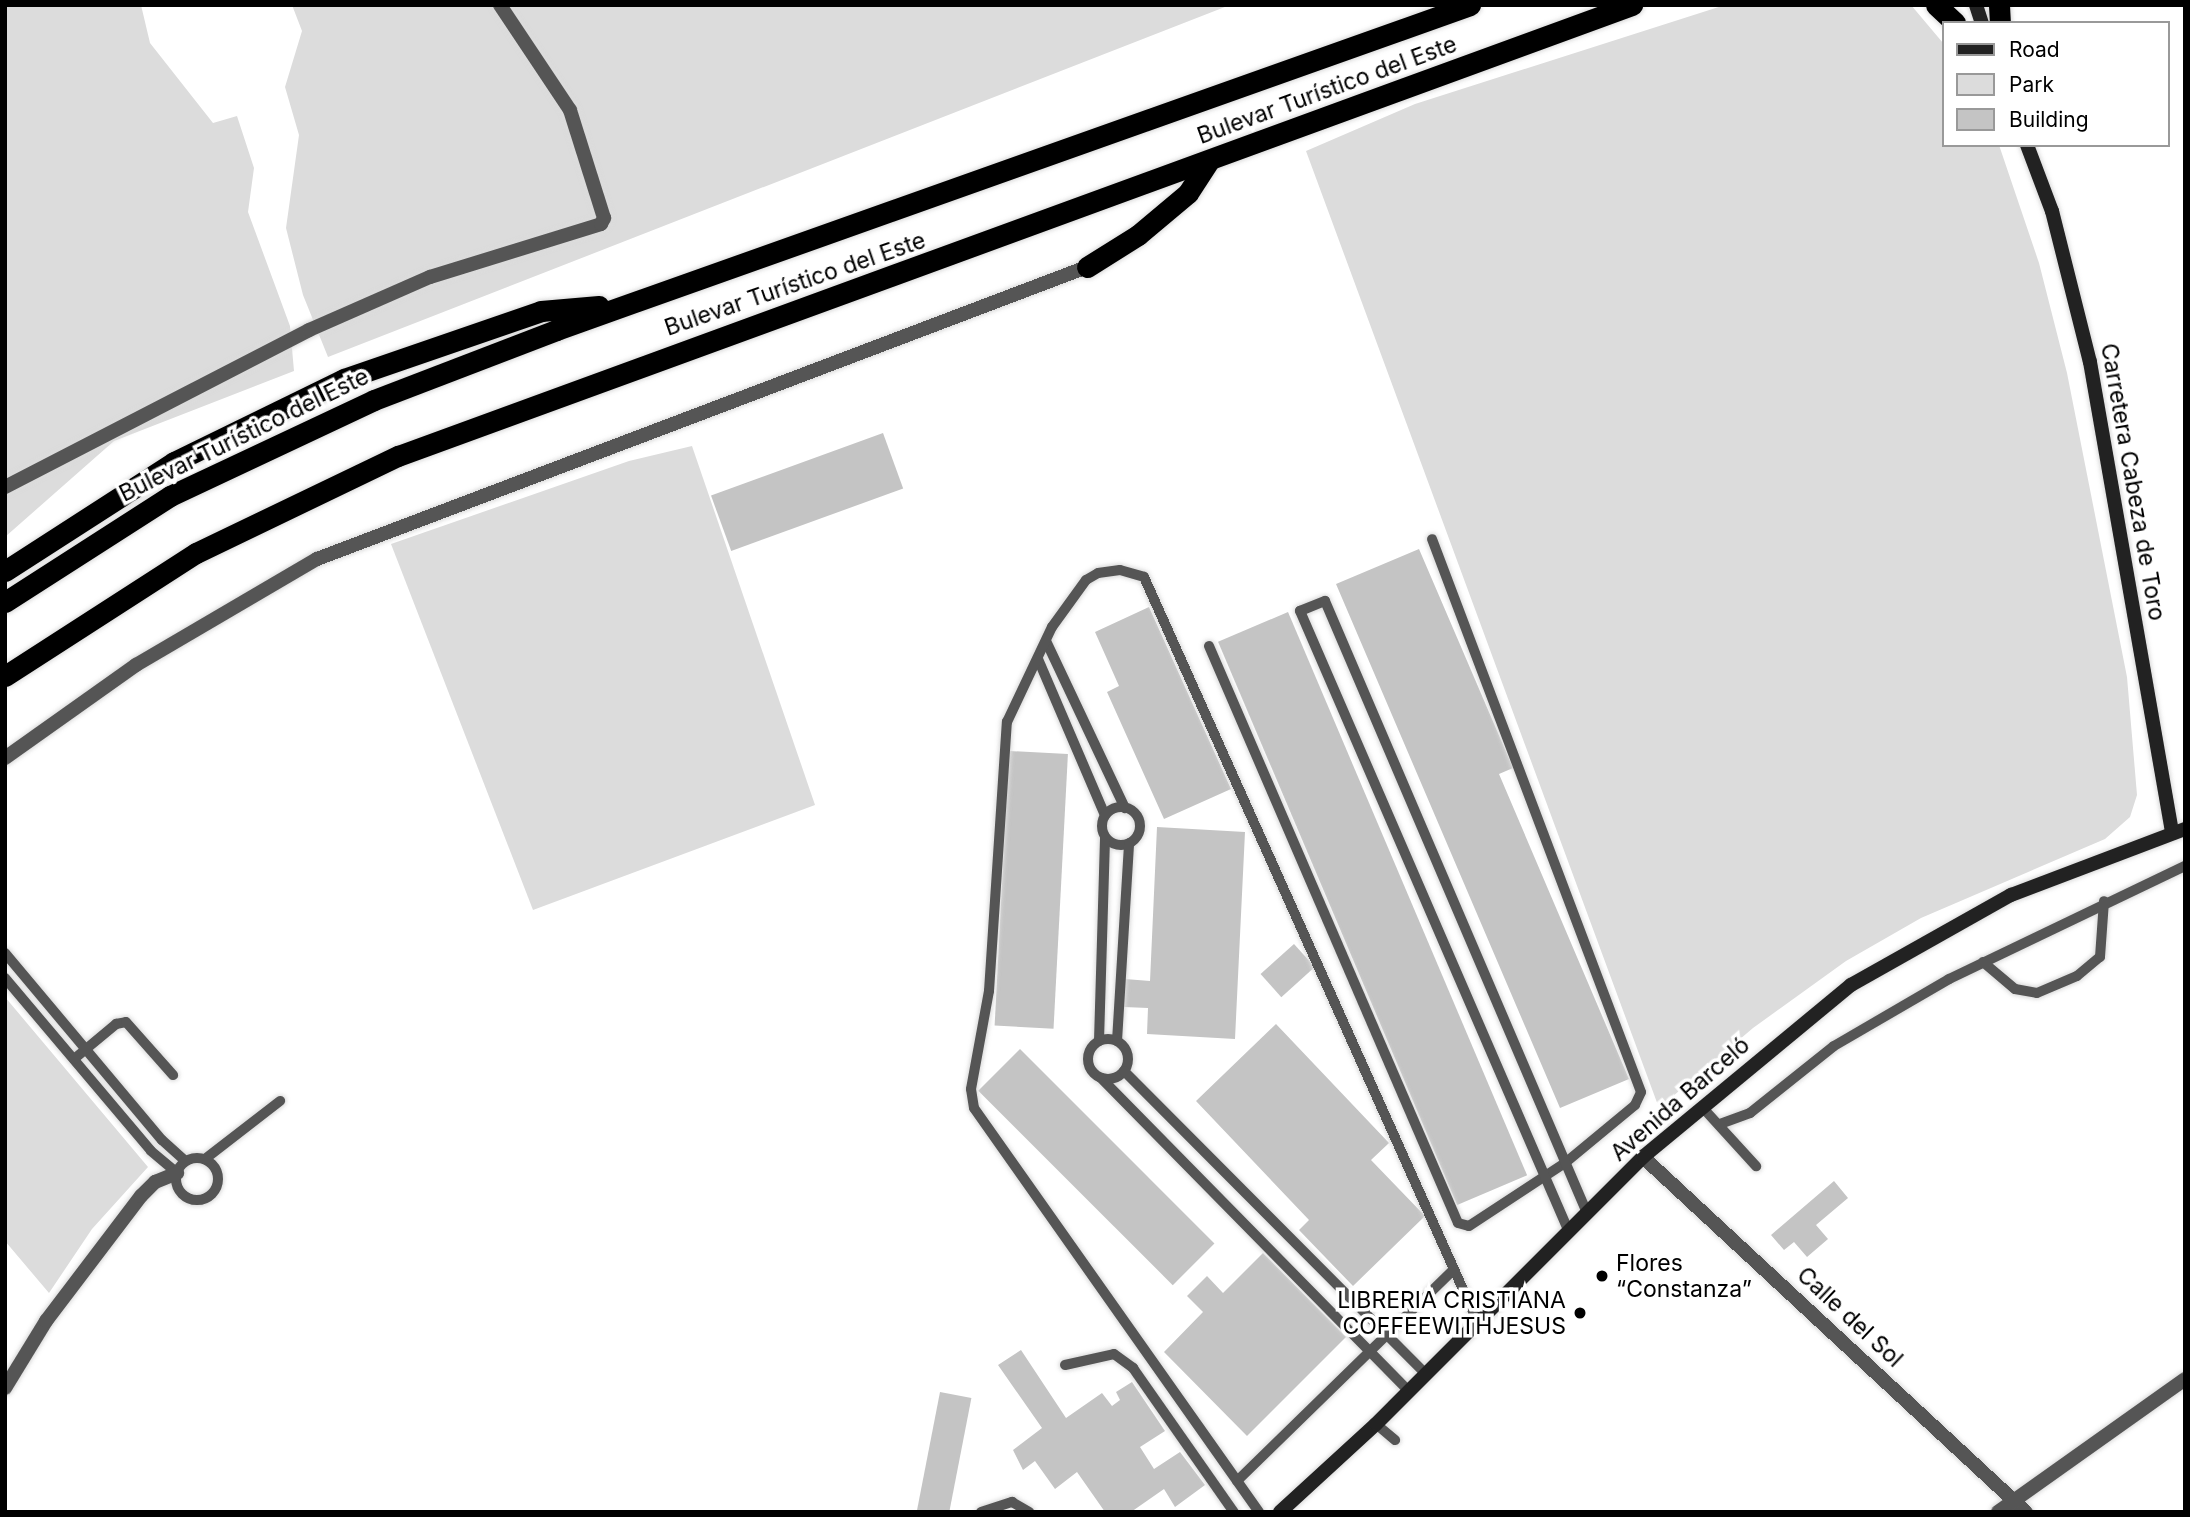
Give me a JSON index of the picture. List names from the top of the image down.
{
  "streets": {
    "highway": ["Bulevar Turístico del Este"],
    "street": ["Carretera Cabeza de Toro", "Avenida Barceló", "Calle del Sol"]
  },
  "crossings": [
    ["Carretera Cabeza de Toro", "Avenida Barceló"],
    ["Avenida Barceló", "Calle del Sol"]
  ],
  "places": ["Flores “Constanza”", "LIBRERIA CRISTIANA COFFEEWITHJESUS"],
  "legend": ["Road", "Park", "Building"]
}
